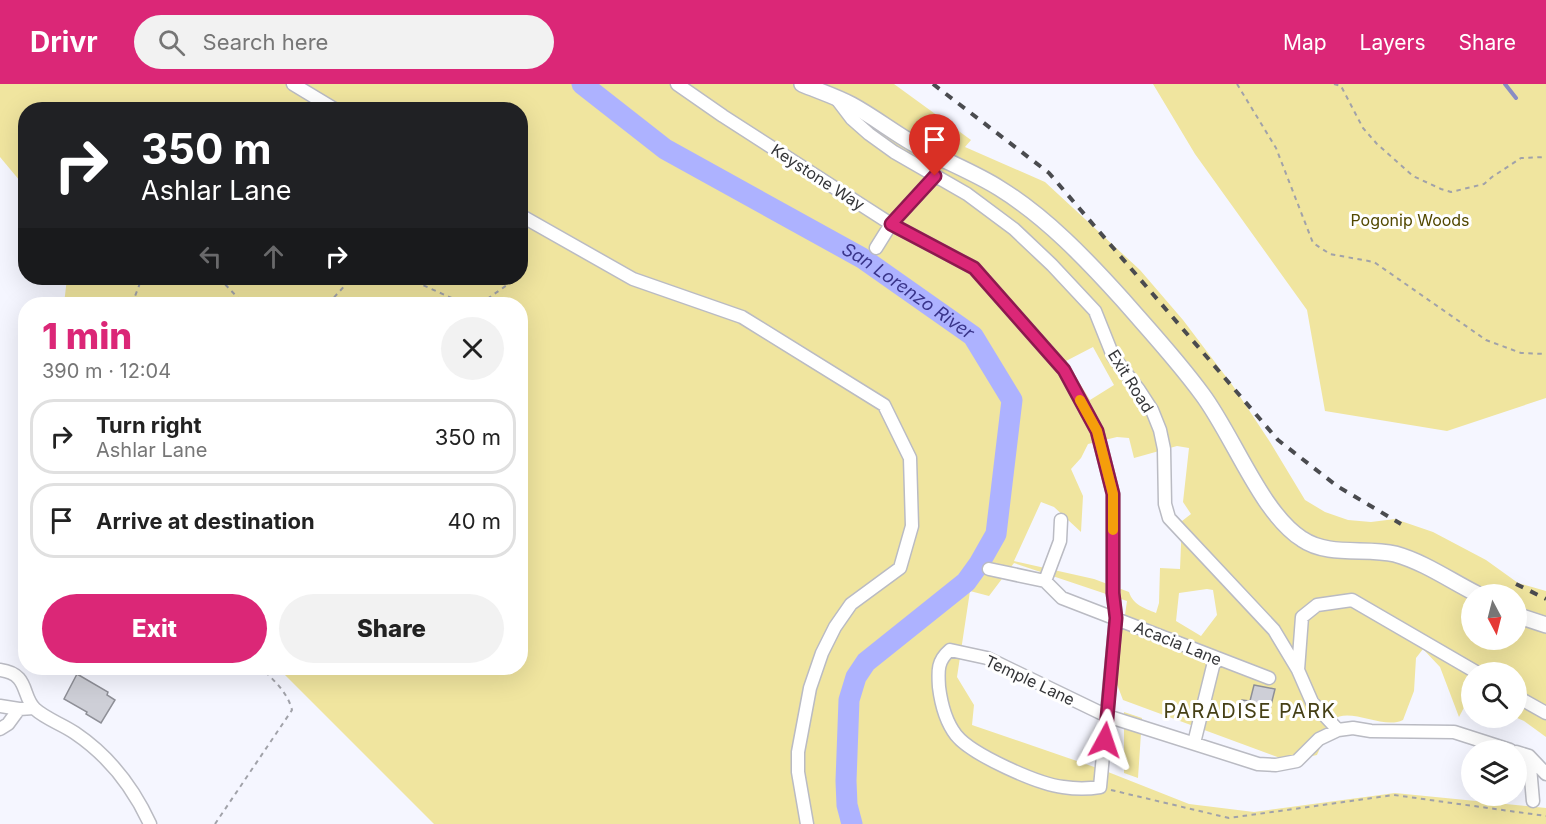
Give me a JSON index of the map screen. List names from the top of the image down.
{
  "streets": {
    "street": [
      "Keystone Way",
      "Exit Road",
      "Acacia Lane",
      "Temple Lane"
    ]
  },
  "crossings": [
    ["Keystone Way", "Acacia Lane"],
    ["Keystone Way", "Temple Lane"]
  ],
  "districts": ["PARADISE PARK"],
  "water": ["San Lorenzo River"],
  "parks": ["Pogonip Woods"],
  "north": "bottom",
  "page": {
    "header": "Drivr",
    "search": "Search here",
    "nav": ["Map", "Layers", "Share"],
    "turn": ["350 m", "Ashlar Lane"],
    "heading": ["1 min", "390 m · 12:04"],
    "list": [
      {
        "name": "Turn right",
        "note": "Ashlar Lane",
        "value": "350 m"
      },
      {
        "name": "Arrive at destination",
        "value": "40 m"
      }
    ],
    "buttons": ["Exit", "Share"]
  }
}
